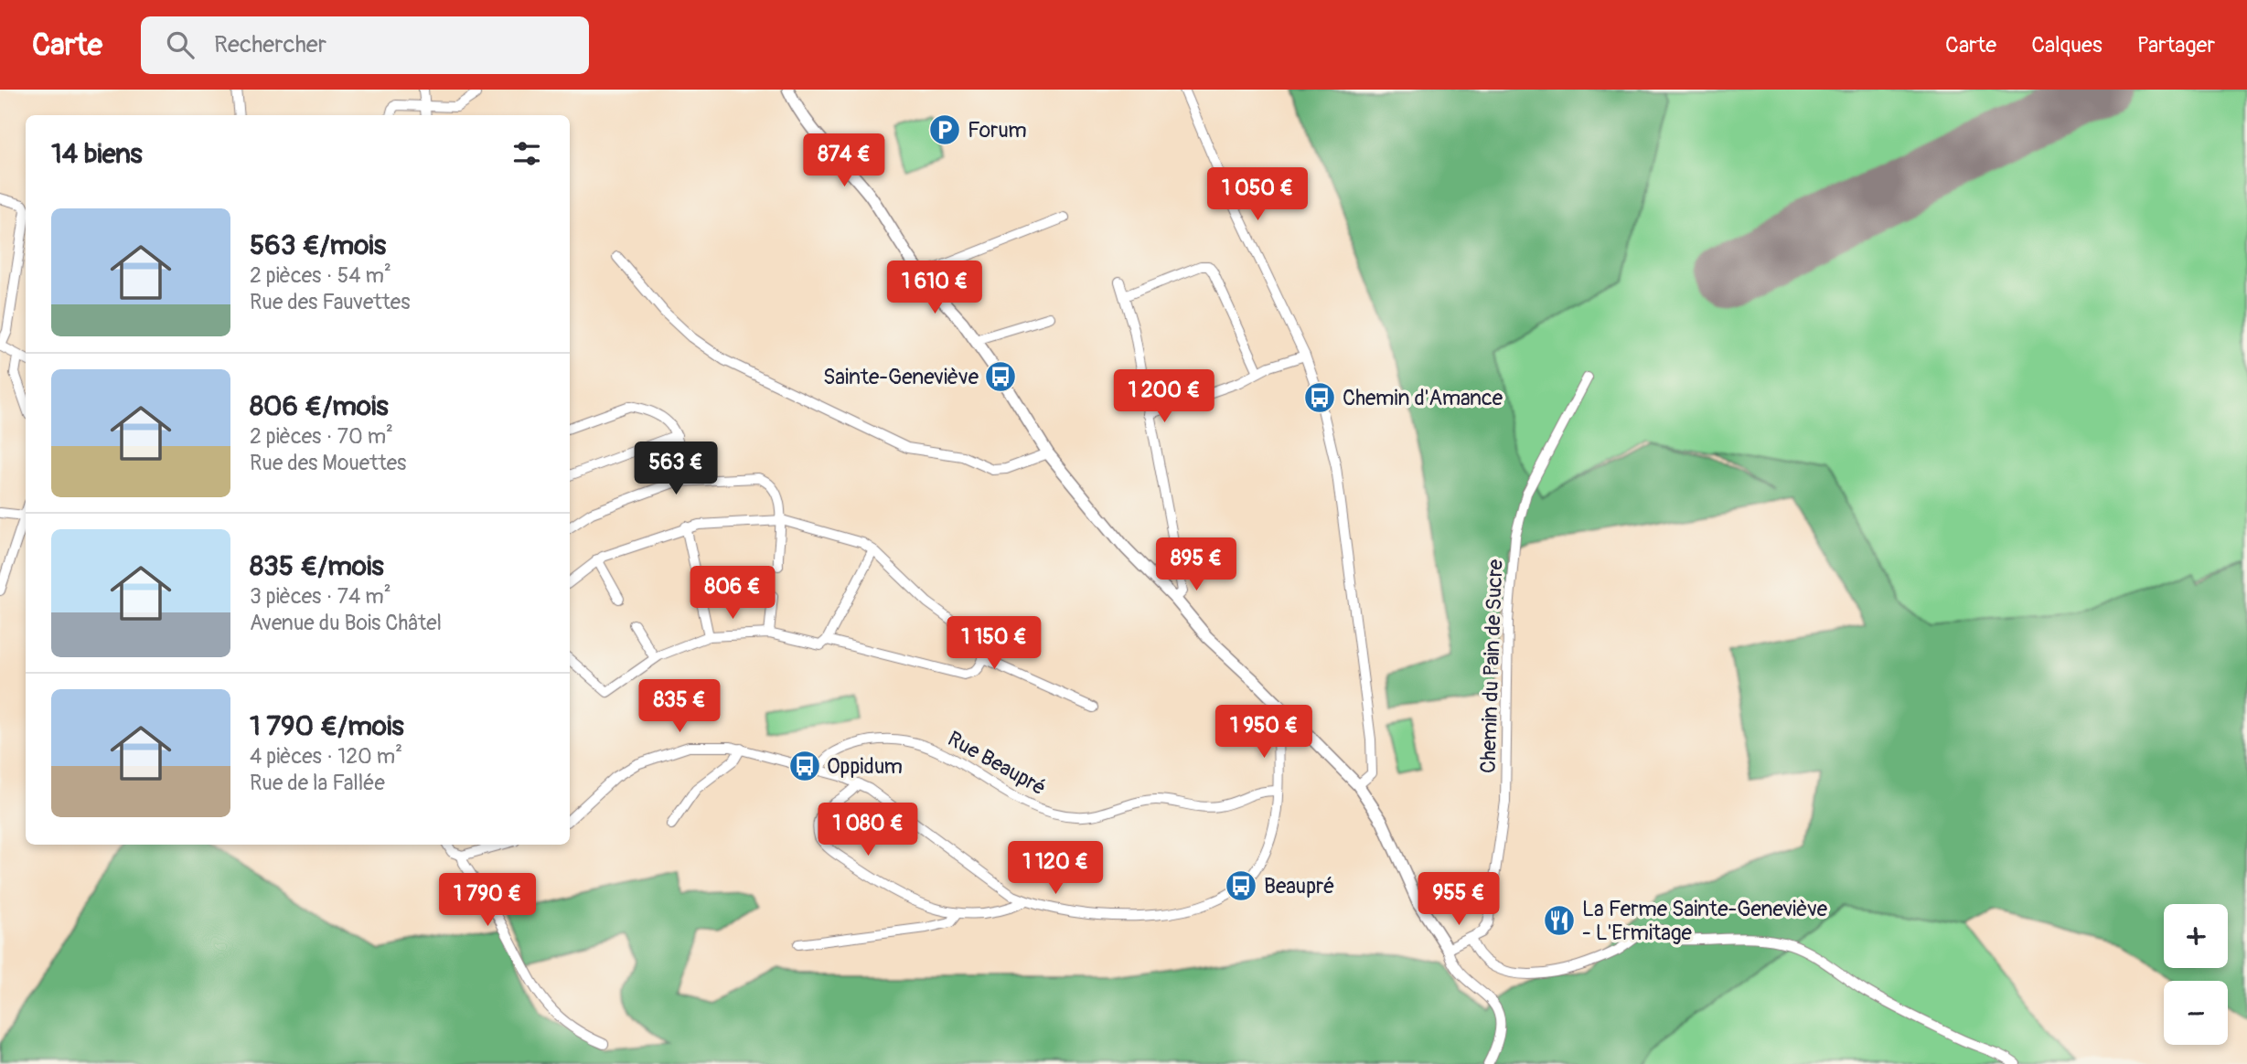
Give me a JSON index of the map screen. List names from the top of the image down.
{
  "streets": {
    "street": ["Chemin du Pain de Sucre", "Rue Beaupré"]
  },
  "places": {
    "parking": ["Forum"],
    "bus stop": [
      "Sainte-Geneviève",
      "Chemin d'Amance",
      "Oppidum",
      "Beaupré"
    ],
    "restaurant": ["La Ferme Sainte-Geneviève - L'Ermitage"]
  },
  "page": {
    "header": "Carte",
    "search": "Rechercher",
    "nav": ["Carte", "Calques", "Partager"],
    "heading": "14 biens",
    "price": [
      "874 €",
      "1 050 €",
      "1 610 €",
      "1 200 €",
      "563 €",
      "895 €",
      "806 €",
      "1 150 €",
      "835 €",
      "1 950 €",
      "1 080 €",
      "1 120 €",
      "955 €",
      "1 790 €"
    ],
    "list": [
      {
        "name": "563 €/mois",
        "note": "2 pièces · 54 m² · Rue des Fauvettes"
      },
      {
        "name": "806 €/mois",
        "note": "2 pièces · 70 m² · Rue des Mouettes"
      },
      {
        "name": "835 €/mois",
        "note": "3 pièces · 74 m² · Avenue du Bois Châtel"
      },
      {
        "name": "1 790 €/mois",
        "note": "4 pièces · 120 m² · Rue de la Fallée"
      }
    ],
    "map_buttons": ["+", "−"]
  }
}
